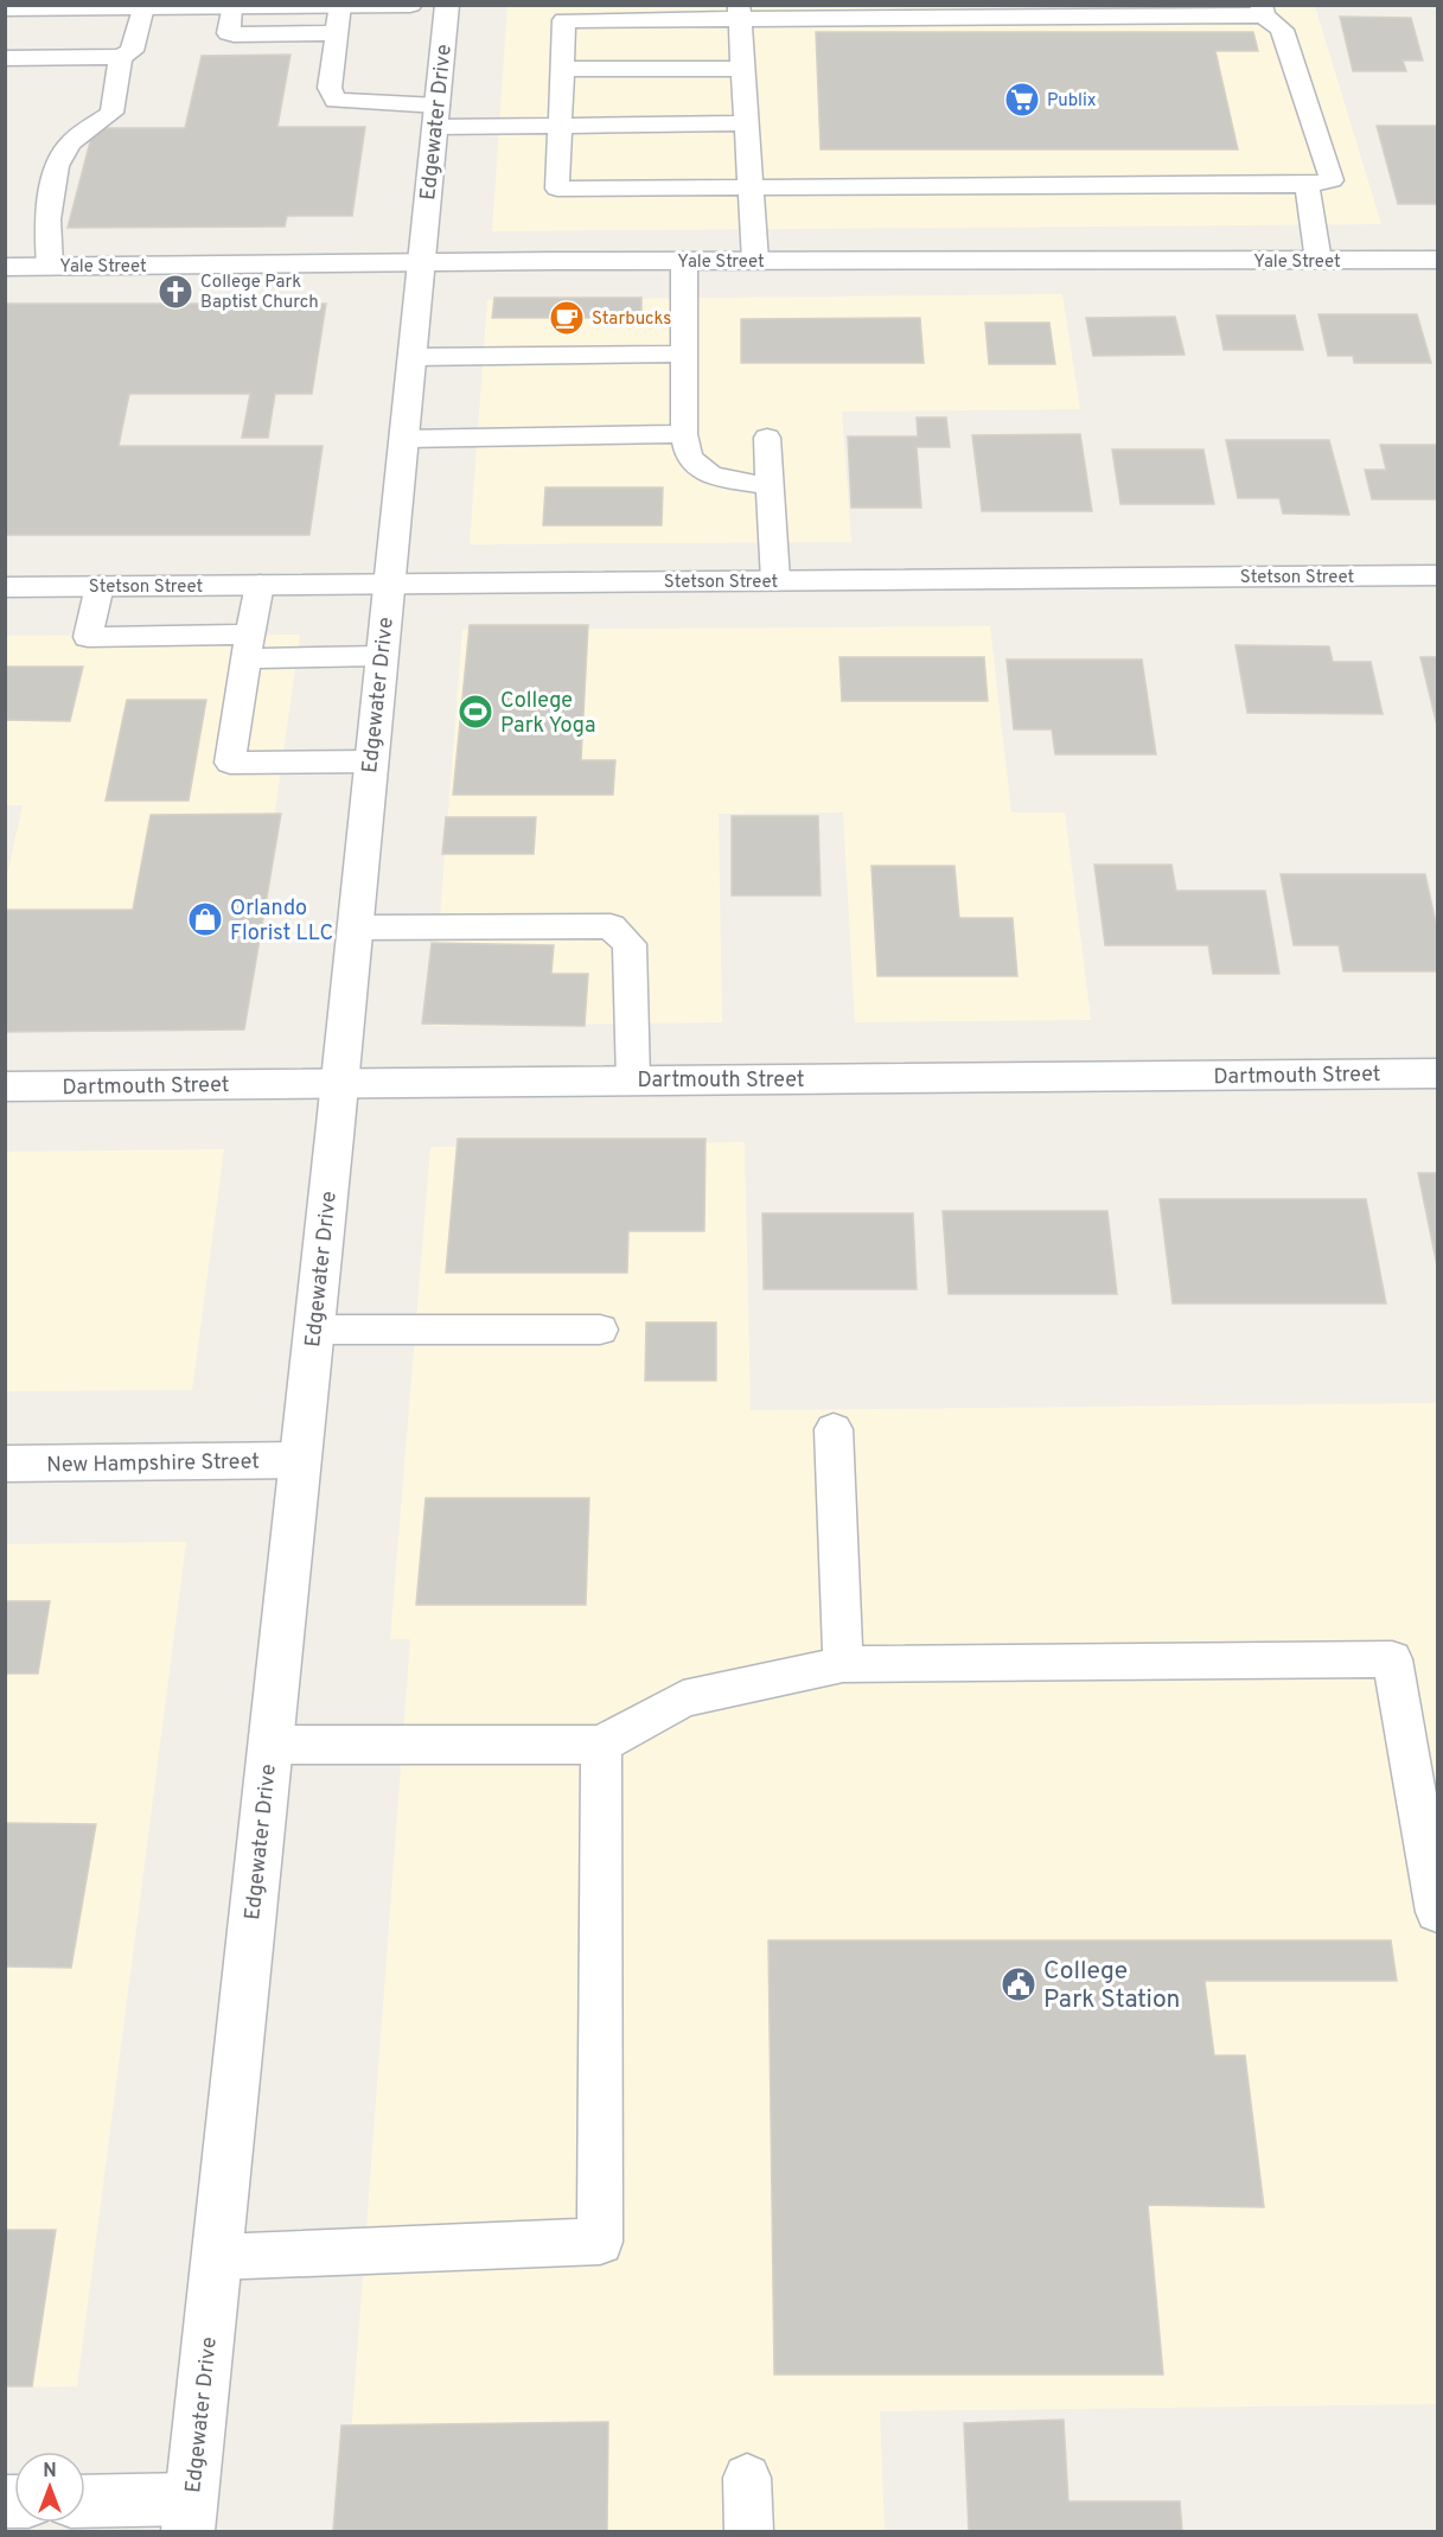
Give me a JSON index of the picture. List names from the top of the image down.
{
  "streets": {
    "street": [
      "Edgewater Drive",
      "Yale Street",
      "Stetson Street",
      "Dartmouth Street",
      "New Hampshire Street"
    ]
  },
  "crossings": [
    ["Edgewater Drive", "Yale Street"],
    ["Edgewater Drive", "Stetson Street"],
    ["Edgewater Drive", "Dartmouth Street"],
    ["Edgewater Drive", "New Hampshire Street"]
  ],
  "places": {
    "supermarket": ["Publix"],
    "church": ["College Park Baptist Church"],
    "cafe": ["Starbucks"],
    "sports": ["College Park Yoga"],
    "shop": ["Orlando Florist LLC"],
    "public building": ["College Park Station"]
  },
  "north": "top"
}
